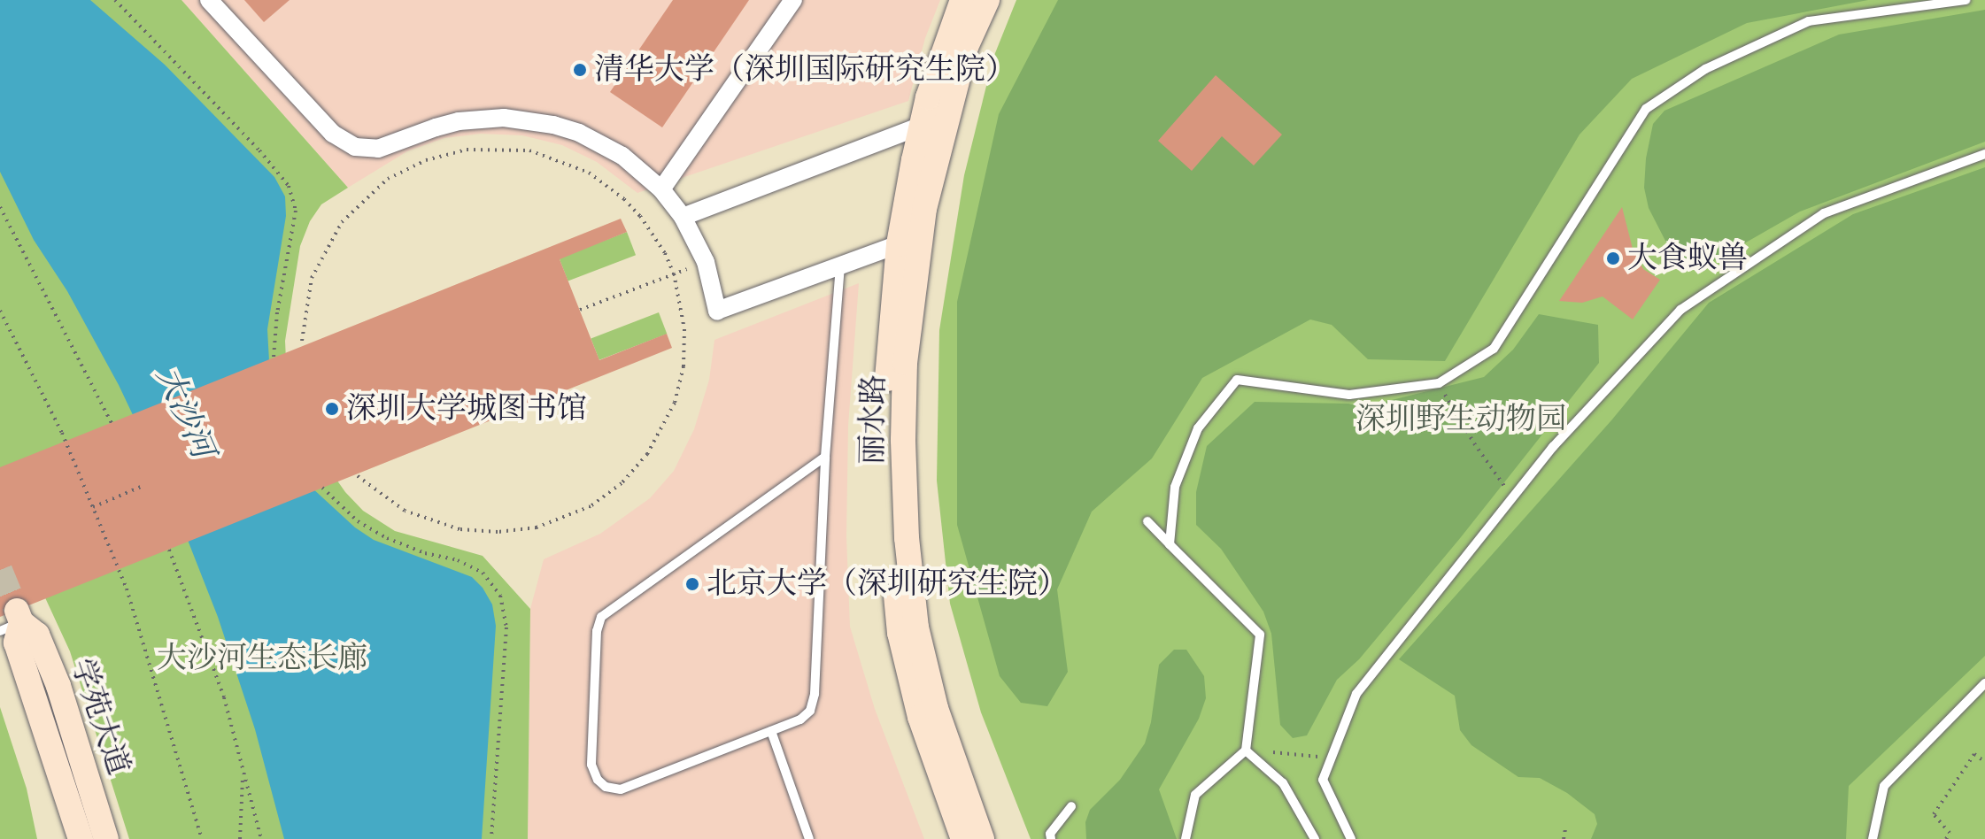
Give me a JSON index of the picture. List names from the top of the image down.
{
  "streets": {
    "main road": ["丽水路", "学苑大道"]
  },
  "water": ["大沙河"],
  "parks": ["深圳野生动物园", "大沙河生态长廊"],
  "places": [
    "清华大学（深圳国际研究生院）",
    "大食蚁兽",
    "深圳大学城图书馆",
    "北京大学（深圳研究生院）"
  ]
}
